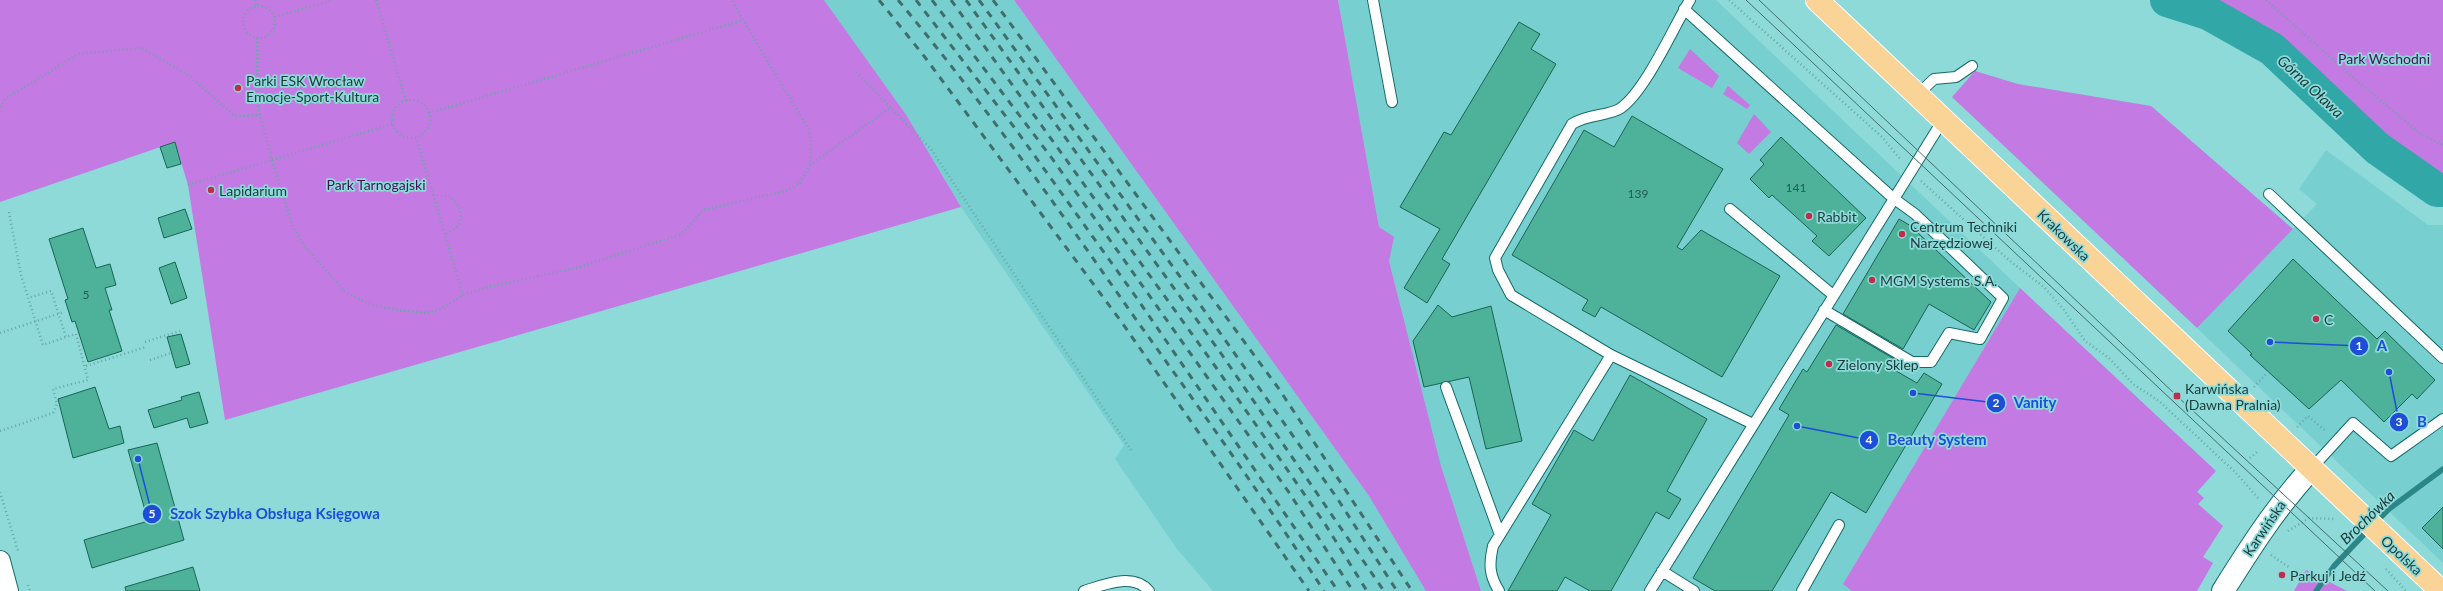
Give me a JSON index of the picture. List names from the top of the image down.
{
  "streets": {
    "main road": ["Krakowska", "Opolska"],
    "street": ["Karwińska"]
  },
  "crossings": [
    ["Krakowska", "Karwińska"],
    ["Krakowska", "Opolska"],
    ["Karwińska", "Opolska"]
  ],
  "water": ["Górna Oława", "Brochówka"],
  "parks": ["Park Wschodni", "Park Tarnogajski"],
  "places": {
    "other": [
      "Parki ESK Wrocław Emocje-Sport-Kultura",
      "Lapidarium",
      "Rabbit",
      "Centrum Techniki Narzędziowej",
      "MGM Systems S.A.",
      "C",
      "A",
      "Zielony Sklep",
      "B",
      "Vanity",
      "Beauty System",
      "Szok Szybka Obsługa Księgowa",
      "Parkuj i Jedź"
    ],
    "transit": ["Karwińska (Dawna Pralnia)"]
  },
  "house_numbers": ["141", "139", "5"]
}
